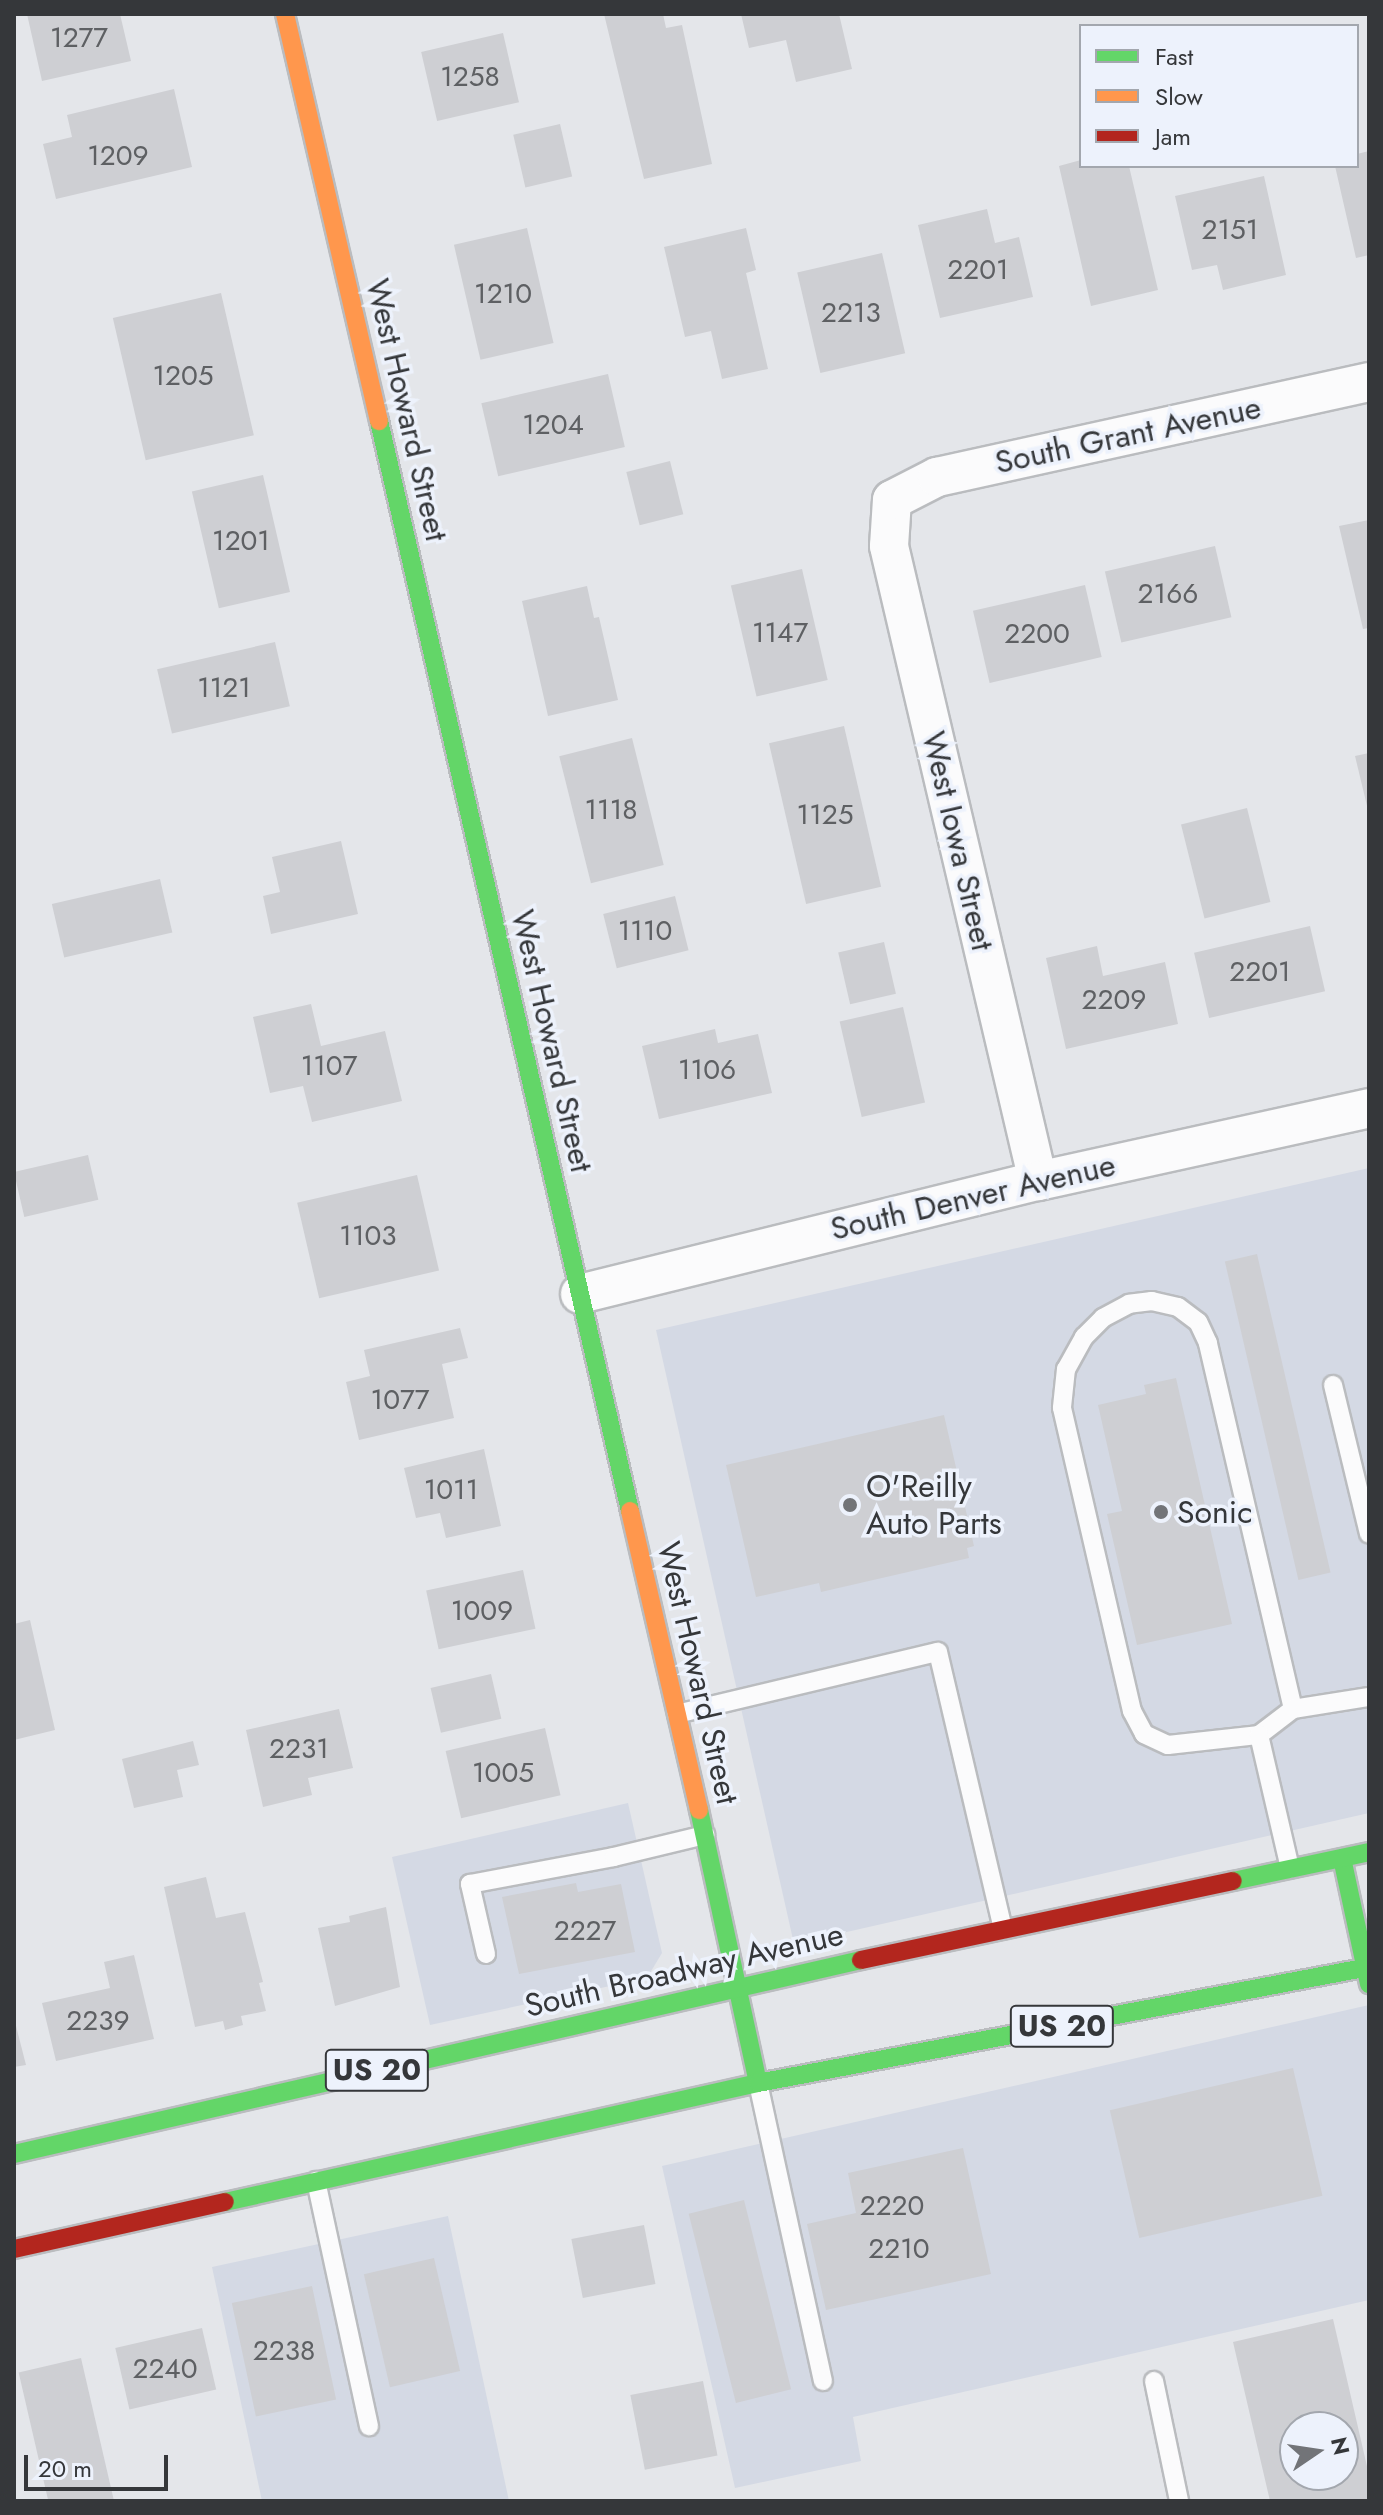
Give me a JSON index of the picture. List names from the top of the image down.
{
  "streets": {
    "main road": ["West Howard Street", "South Broadway Avenue", "US 20"],
    "street": ["South Grant Avenue", "West Iowa Street", "South Denver Avenue"]
  },
  "crossings": [
    ["West Howard Street", "South Denver Avenue"],
    ["West Howard Street", "South Broadway Avenue"],
    ["West Howard Street", "US 20"],
    ["South Grant Avenue", "West Iowa Street"],
    ["West Iowa Street", "South Denver Avenue"]
  ],
  "places": ["O'Reilly Auto Parts", "Sonic"],
  "house_numbers": [
    "1277",
    "1258",
    "1209",
    "2151",
    "2201",
    "1210",
    "2213",
    "1205",
    "1204",
    "1201",
    "2166",
    "1147",
    "2200",
    "1121",
    "1118",
    "1125",
    "1110",
    "2201",
    "2209",
    "1107",
    "1106",
    "1103",
    "1077",
    "1011",
    "1009",
    "2231",
    "1005",
    "2227",
    "2239",
    "2220",
    "2210",
    "2238",
    "2240"
  ],
  "legend": ["Fast", "Slow", "Jam"],
  "scale_bar": "20 m",
  "north": "right"
}
